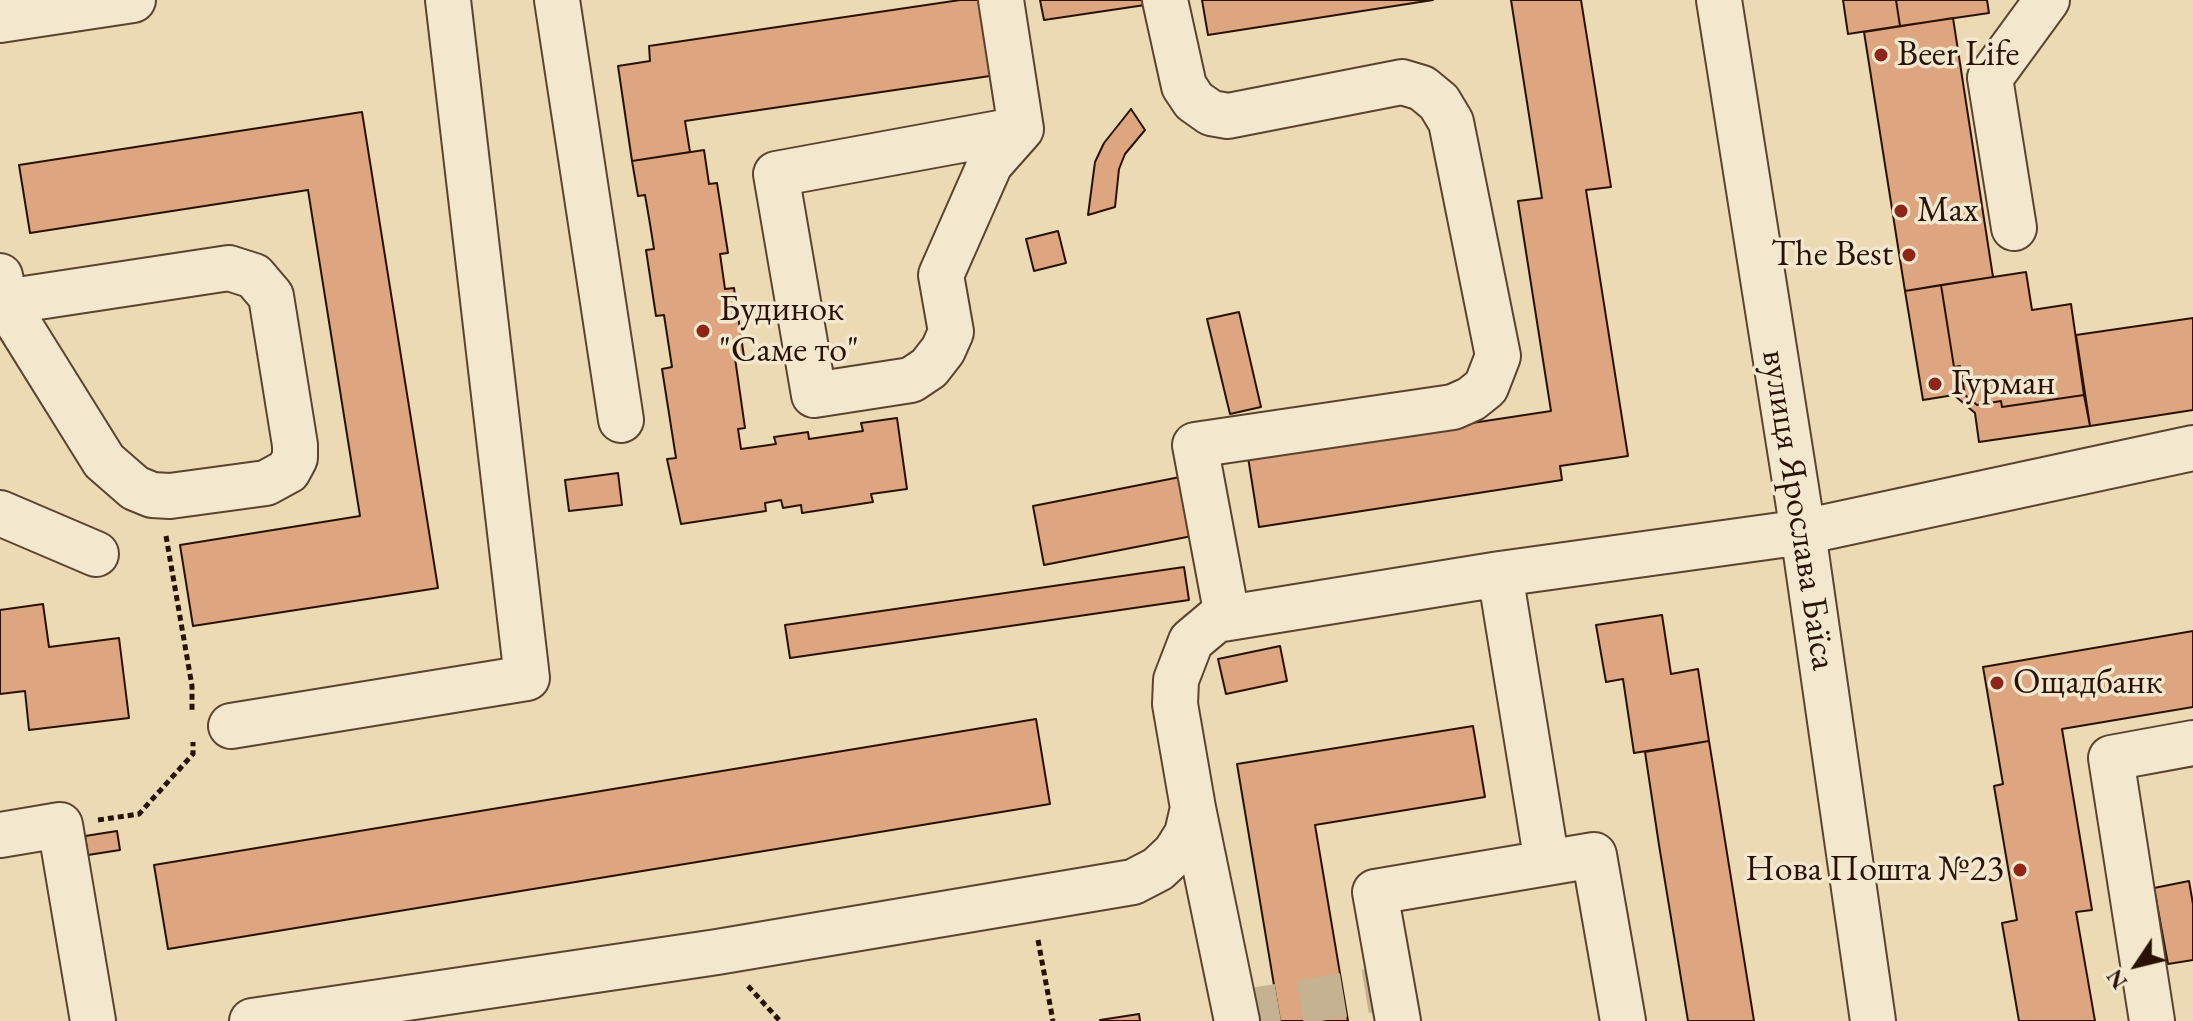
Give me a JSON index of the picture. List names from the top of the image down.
{
  "streets": {
    "street": ["вулиця Ярослава Баїса"]
  },
  "places": [
    "Beer Life",
    "Max",
    "The Best",
    "Будинок \"Саме то\"",
    "Гурман",
    "Ощадбанк",
    "Нова Пошта №23"
  ],
  "north": "bottom left"
}
